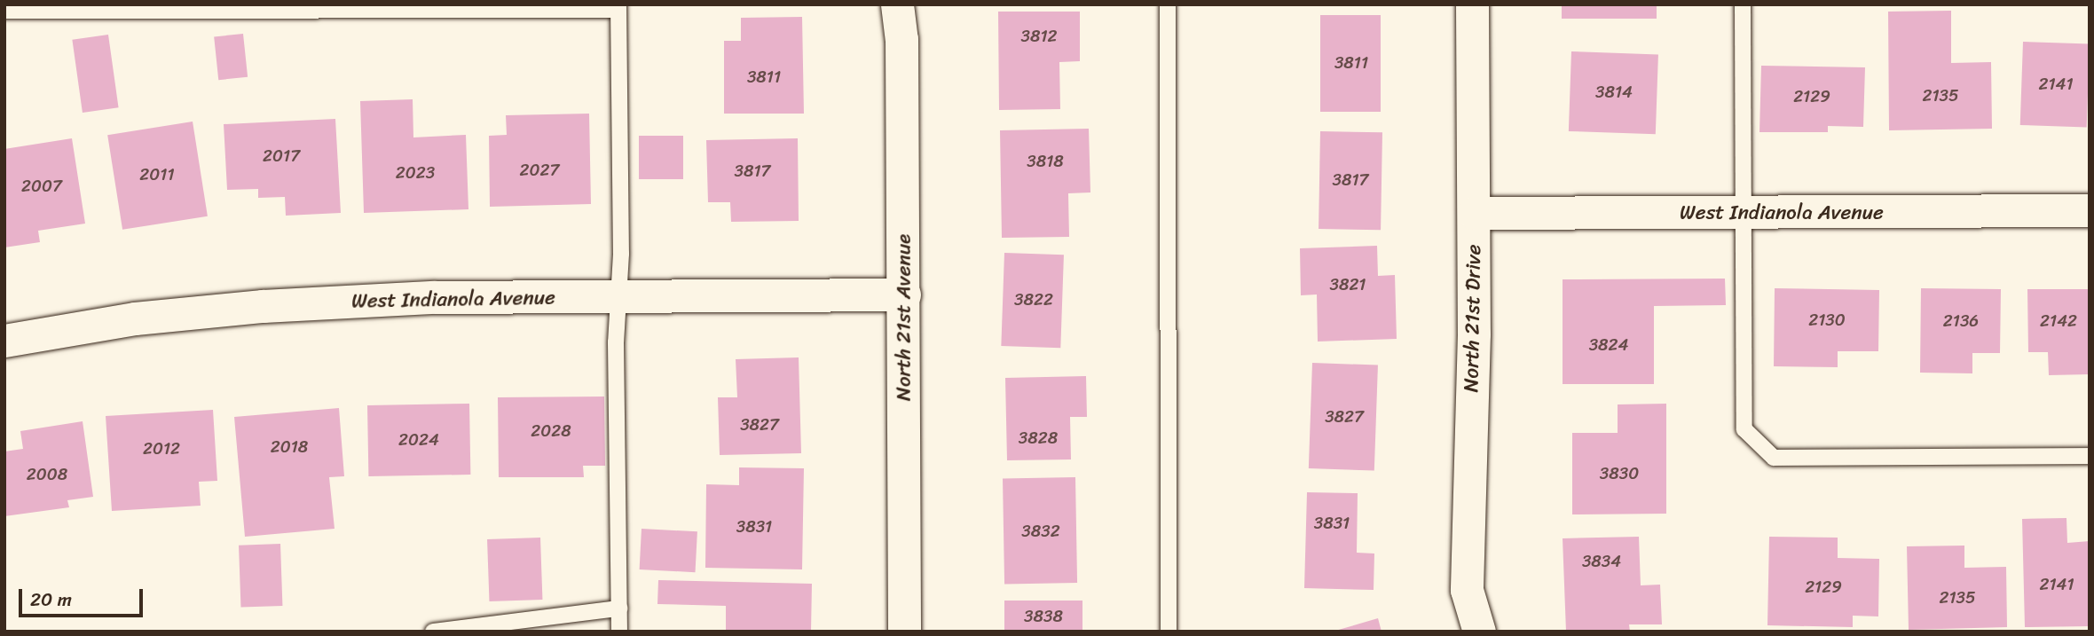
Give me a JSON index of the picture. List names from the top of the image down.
{
  "streets": {
    "street": ["West Indianola Avenue", "North 21st Avenue", "North 21st Drive"]
  },
  "crossings": [
    ["West Indianola Avenue", "North 21st Avenue"],
    ["West Indianola Avenue", "North 21st Drive"]
  ],
  "house_numbers": [
    "3812",
    "3811",
    "3811",
    "2141",
    "3814",
    "2135",
    "2129",
    "2017",
    "3818",
    "2027",
    "3817",
    "2023",
    "2011",
    "3817",
    "2007",
    "3821",
    "3822",
    "2130",
    "2136",
    "2142",
    "3824",
    "3827",
    "3827",
    "2028",
    "3828",
    "2024",
    "2018",
    "2012",
    "3830",
    "2008",
    "3831",
    "3831",
    "3832",
    "3834",
    "2141",
    "2129",
    "2135",
    "3838"
  ],
  "scale_bar": "20 m"
}
